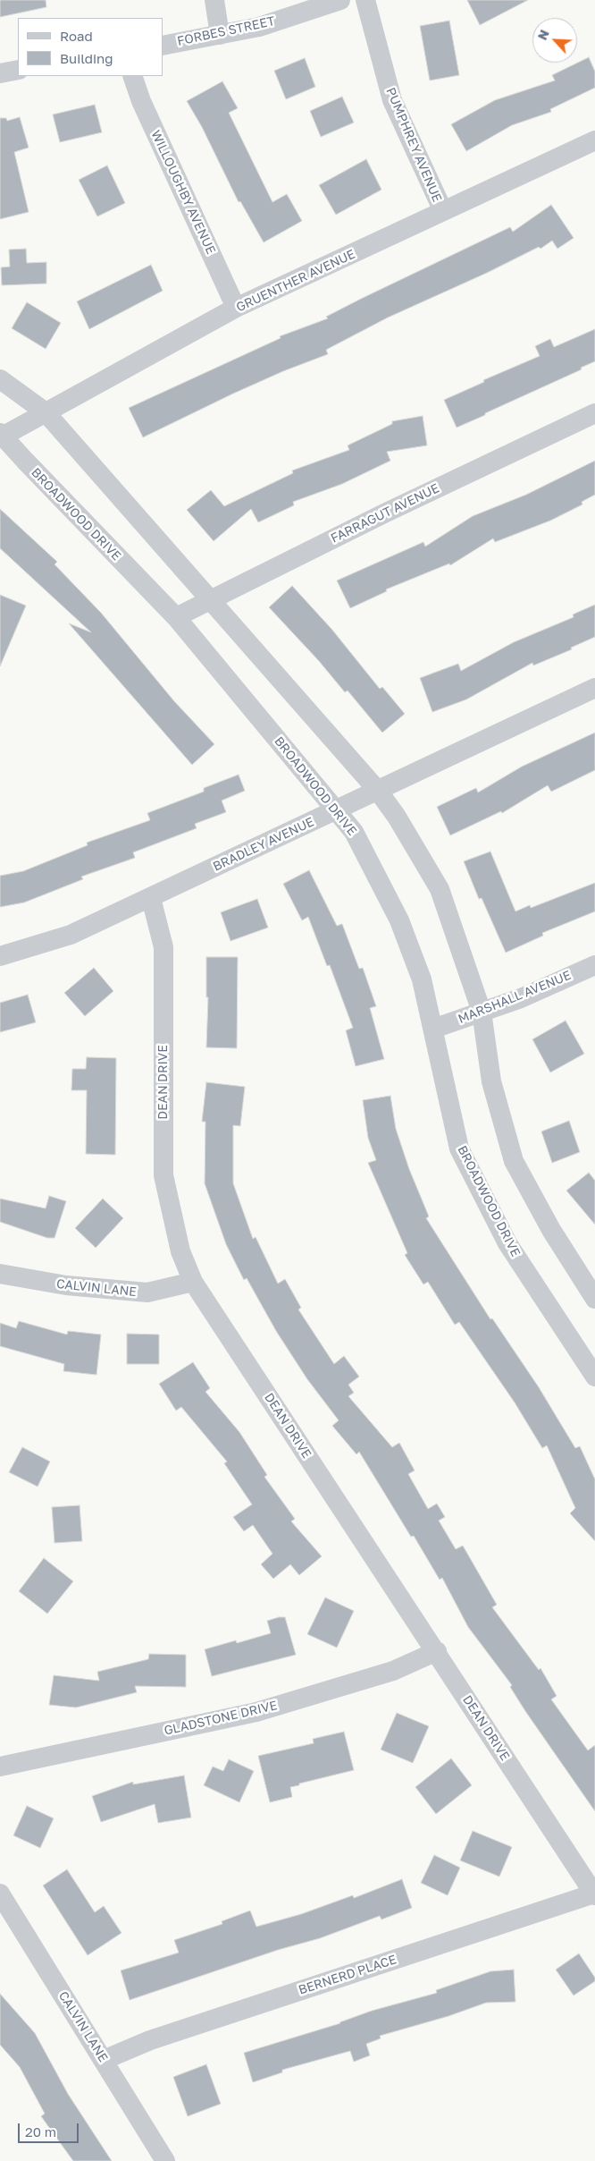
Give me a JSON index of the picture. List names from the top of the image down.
{
  "streets": {
    "street": [
      "FORBES STREET",
      "PUMPHREY AVENUE",
      "WILLOUGHBY AVENUE",
      "GRUENTHER AVENUE",
      "FARRAGUT AVENUE",
      "BROADWOOD DRIVE",
      "BRADLEY AVENUE",
      "MARSHALL AVENUE",
      "DEAN DRIVE",
      "CALVIN LANE",
      "GLADSTONE DRIVE",
      "BERNERD PLACE"
    ]
  },
  "crossings": [
    ["PUMPHREY AVENUE", "GRUENTHER AVENUE"],
    ["WILLOUGHBY AVENUE", "GRUENTHER AVENUE"],
    ["GRUENTHER AVENUE", "BROADWOOD DRIVE"],
    ["FARRAGUT AVENUE", "BROADWOOD DRIVE"],
    ["BROADWOOD DRIVE", "BRADLEY AVENUE"],
    ["BROADWOOD DRIVE", "MARSHALL AVENUE"],
    ["BRADLEY AVENUE", "DEAN DRIVE"],
    ["DEAN DRIVE", "CALVIN LANE"],
    ["DEAN DRIVE", "GLADSTONE DRIVE"],
    ["DEAN DRIVE", "BERNERD PLACE"],
    ["CALVIN LANE", "BERNERD PLACE"]
  ],
  "legend": ["Road", "Building"],
  "scale_bar": "20 m",
  "north": "top left"
}
